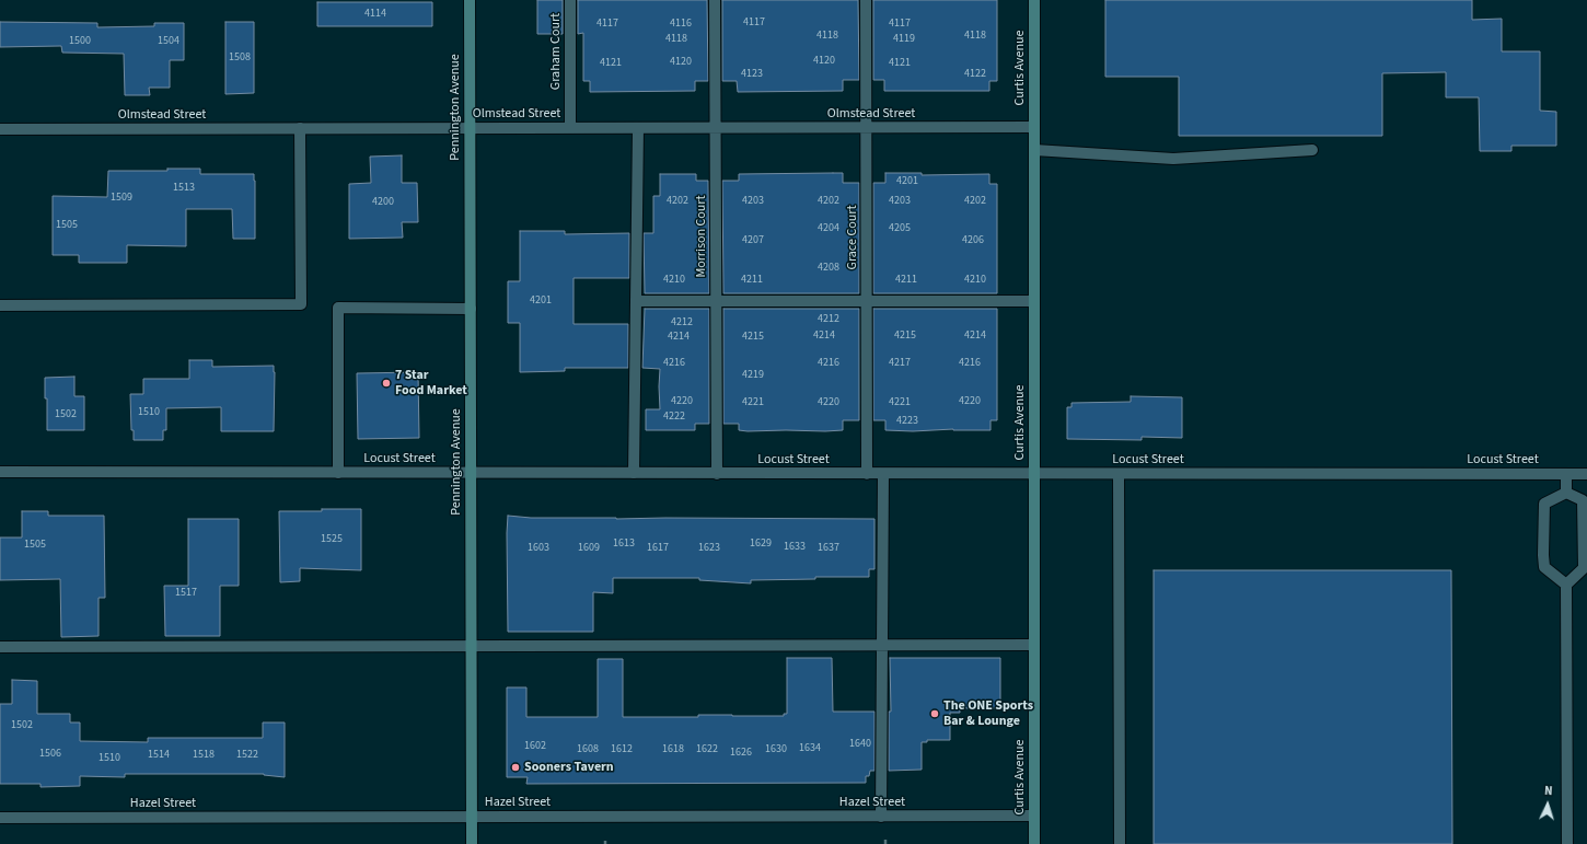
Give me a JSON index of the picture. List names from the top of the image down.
{
  "streets": {
    "main road": ["Curtis Avenue", "Pennington Avenue"],
    "street": [
      "Graham Court",
      "Olmstead Street",
      "Morrison Court",
      "Grace Court",
      "Locust Street",
      "Hazel Street"
    ]
  },
  "crossings": [
    ["Graham Court", "Olmstead Street"],
    ["Curtis Avenue", "Olmstead Street"],
    ["Curtis Avenue", "Locust Street"],
    ["Curtis Avenue", "Hazel Street"],
    ["Pennington Avenue", "Olmstead Street"],
    ["Pennington Avenue", "Locust Street"],
    ["Pennington Avenue", "Hazel Street"],
    ["Olmstead Street", "Morrison Court"],
    ["Olmstead Street", "Grace Court"],
    ["Morrison Court", "Locust Street"],
    ["Grace Court", "Locust Street"]
  ],
  "places": ["7 Star Food Market", "The ONE Sports Bar & Lounge", "Sooners Tavern"],
  "house_numbers": [
    "4114",
    "4117",
    "4117",
    "4116",
    "4117",
    "4118",
    "4118",
    "4118",
    "4119",
    "1500",
    "1504",
    "1508",
    "4120",
    "4120",
    "4121",
    "4121",
    "4123",
    "4122",
    "4201",
    "1513",
    "1509",
    "4202",
    "4203",
    "4202",
    "4203",
    "4202",
    "4200",
    "1505",
    "4204",
    "4205",
    "4207",
    "4206",
    "4208",
    "4210",
    "4211",
    "4211",
    "4210",
    "4201",
    "4212",
    "4212",
    "4214",
    "4215",
    "4214",
    "4214",
    "4215",
    "4216",
    "4216",
    "4217",
    "4216",
    "4219",
    "4220",
    "4220",
    "4221",
    "4220",
    "4221",
    "1510",
    "1502",
    "4222",
    "4223",
    "1525",
    "1613",
    "1629",
    "1505",
    "1633",
    "1603",
    "1609",
    "1617",
    "1623",
    "1637",
    "1517",
    "1502",
    "1640",
    "1602",
    "1634",
    "1608",
    "1612",
    "1618",
    "1622",
    "1630",
    "1626",
    "1506",
    "1514",
    "1518",
    "1522",
    "1510"
  ],
  "north": "top"
}
